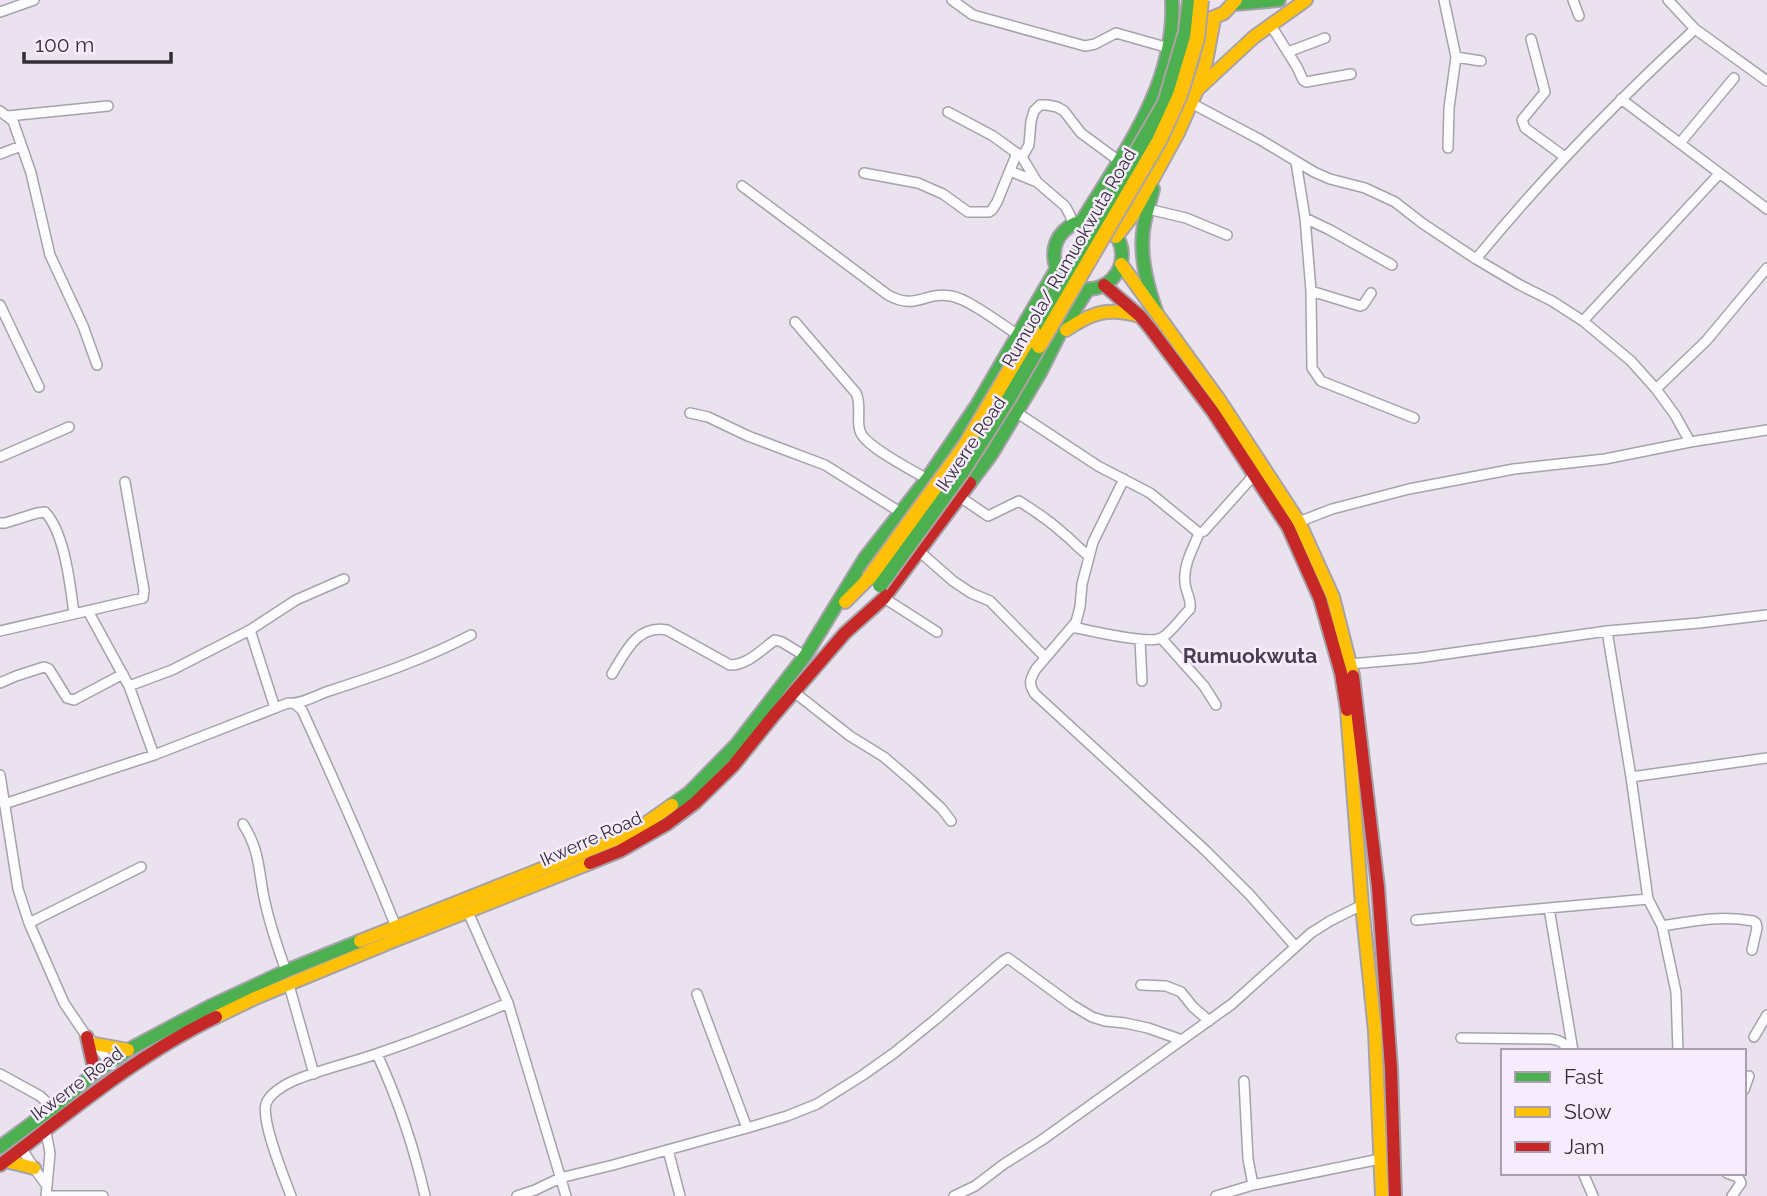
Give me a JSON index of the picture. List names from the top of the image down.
{
  "streets": {
    "main road": ["Rumuola/ Rumuokwuta Road", "Ikwerre Road"]
  },
  "crossings": [
    ["Rumuola/ Rumuokwuta Road", "Ikwerre Road"]
  ],
  "districts": ["Rumuokwuta"],
  "legend": ["Fast", "Slow", "Jam"],
  "scale_bar": "100 m"
}
